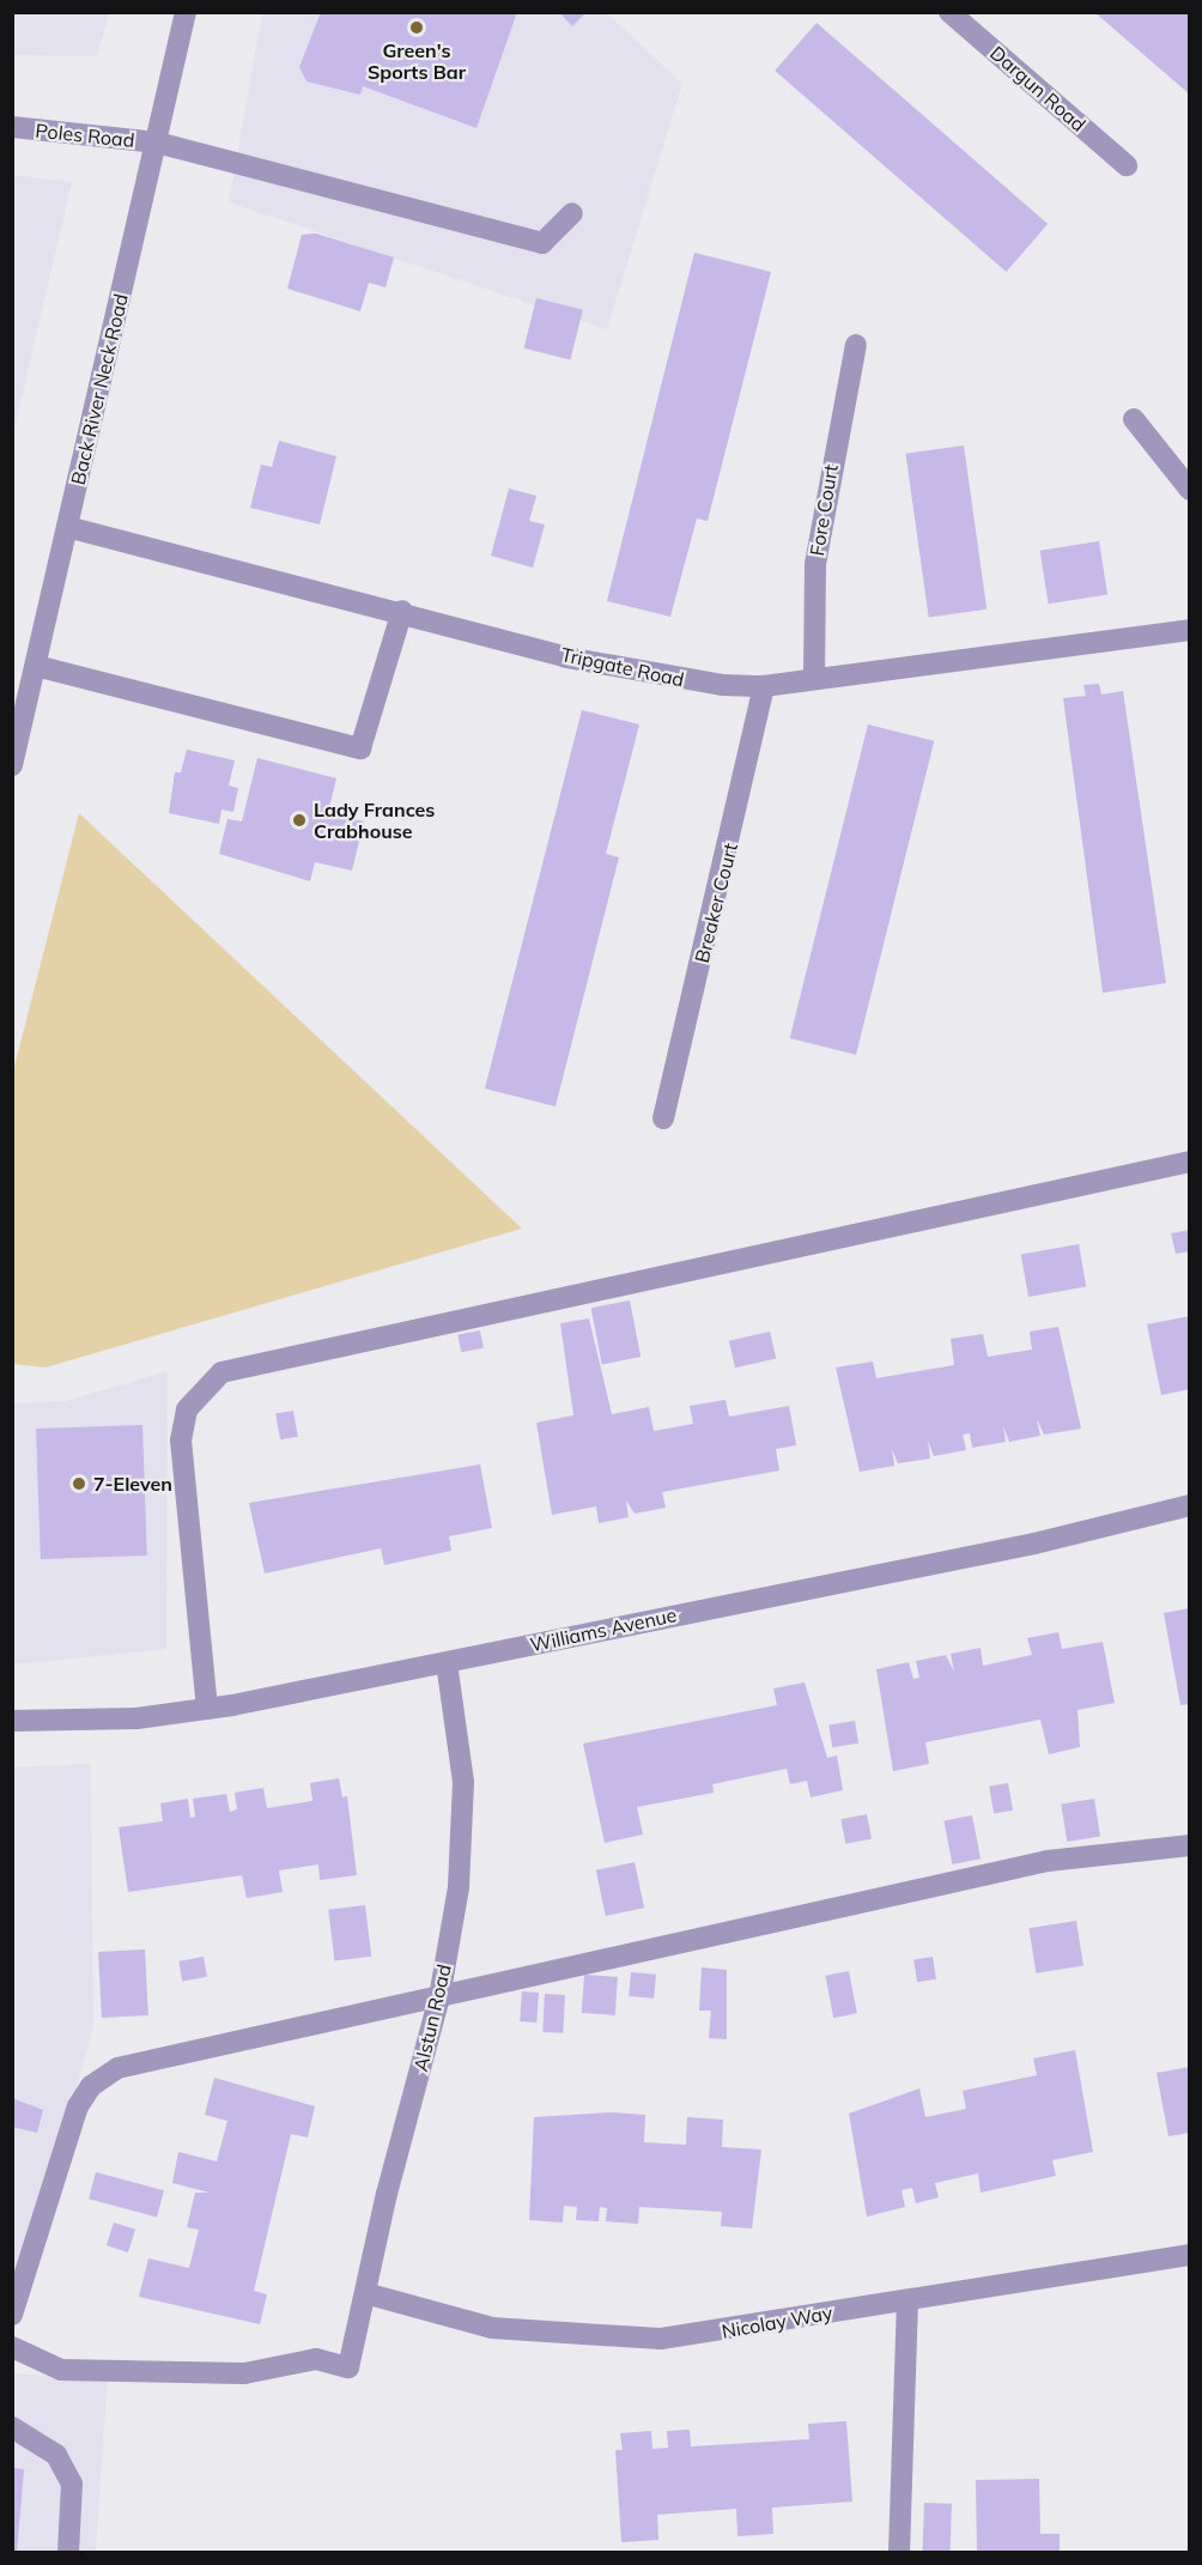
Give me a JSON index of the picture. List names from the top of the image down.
{
  "streets": {
    "street": [
      "Dargun Road",
      "Poles Road",
      "Back River Neck Road",
      "Fore Court",
      "Tripgate Road",
      "Breaker Court",
      "Williams Avenue",
      "Alstun Road",
      "Nicolay Way"
    ]
  },
  "crossings": [
    ["Poles Road", "Back River Neck Road"],
    ["Back River Neck Road", "Tripgate Road"],
    ["Fore Court", "Tripgate Road"],
    ["Tripgate Road", "Breaker Court"],
    ["Williams Avenue", "Alstun Road"],
    ["Alstun Road", "Nicolay Way"]
  ],
  "places": ["Green's Sports Bar", "Lady Frances Crabhouse", "7-Eleven"]
}
